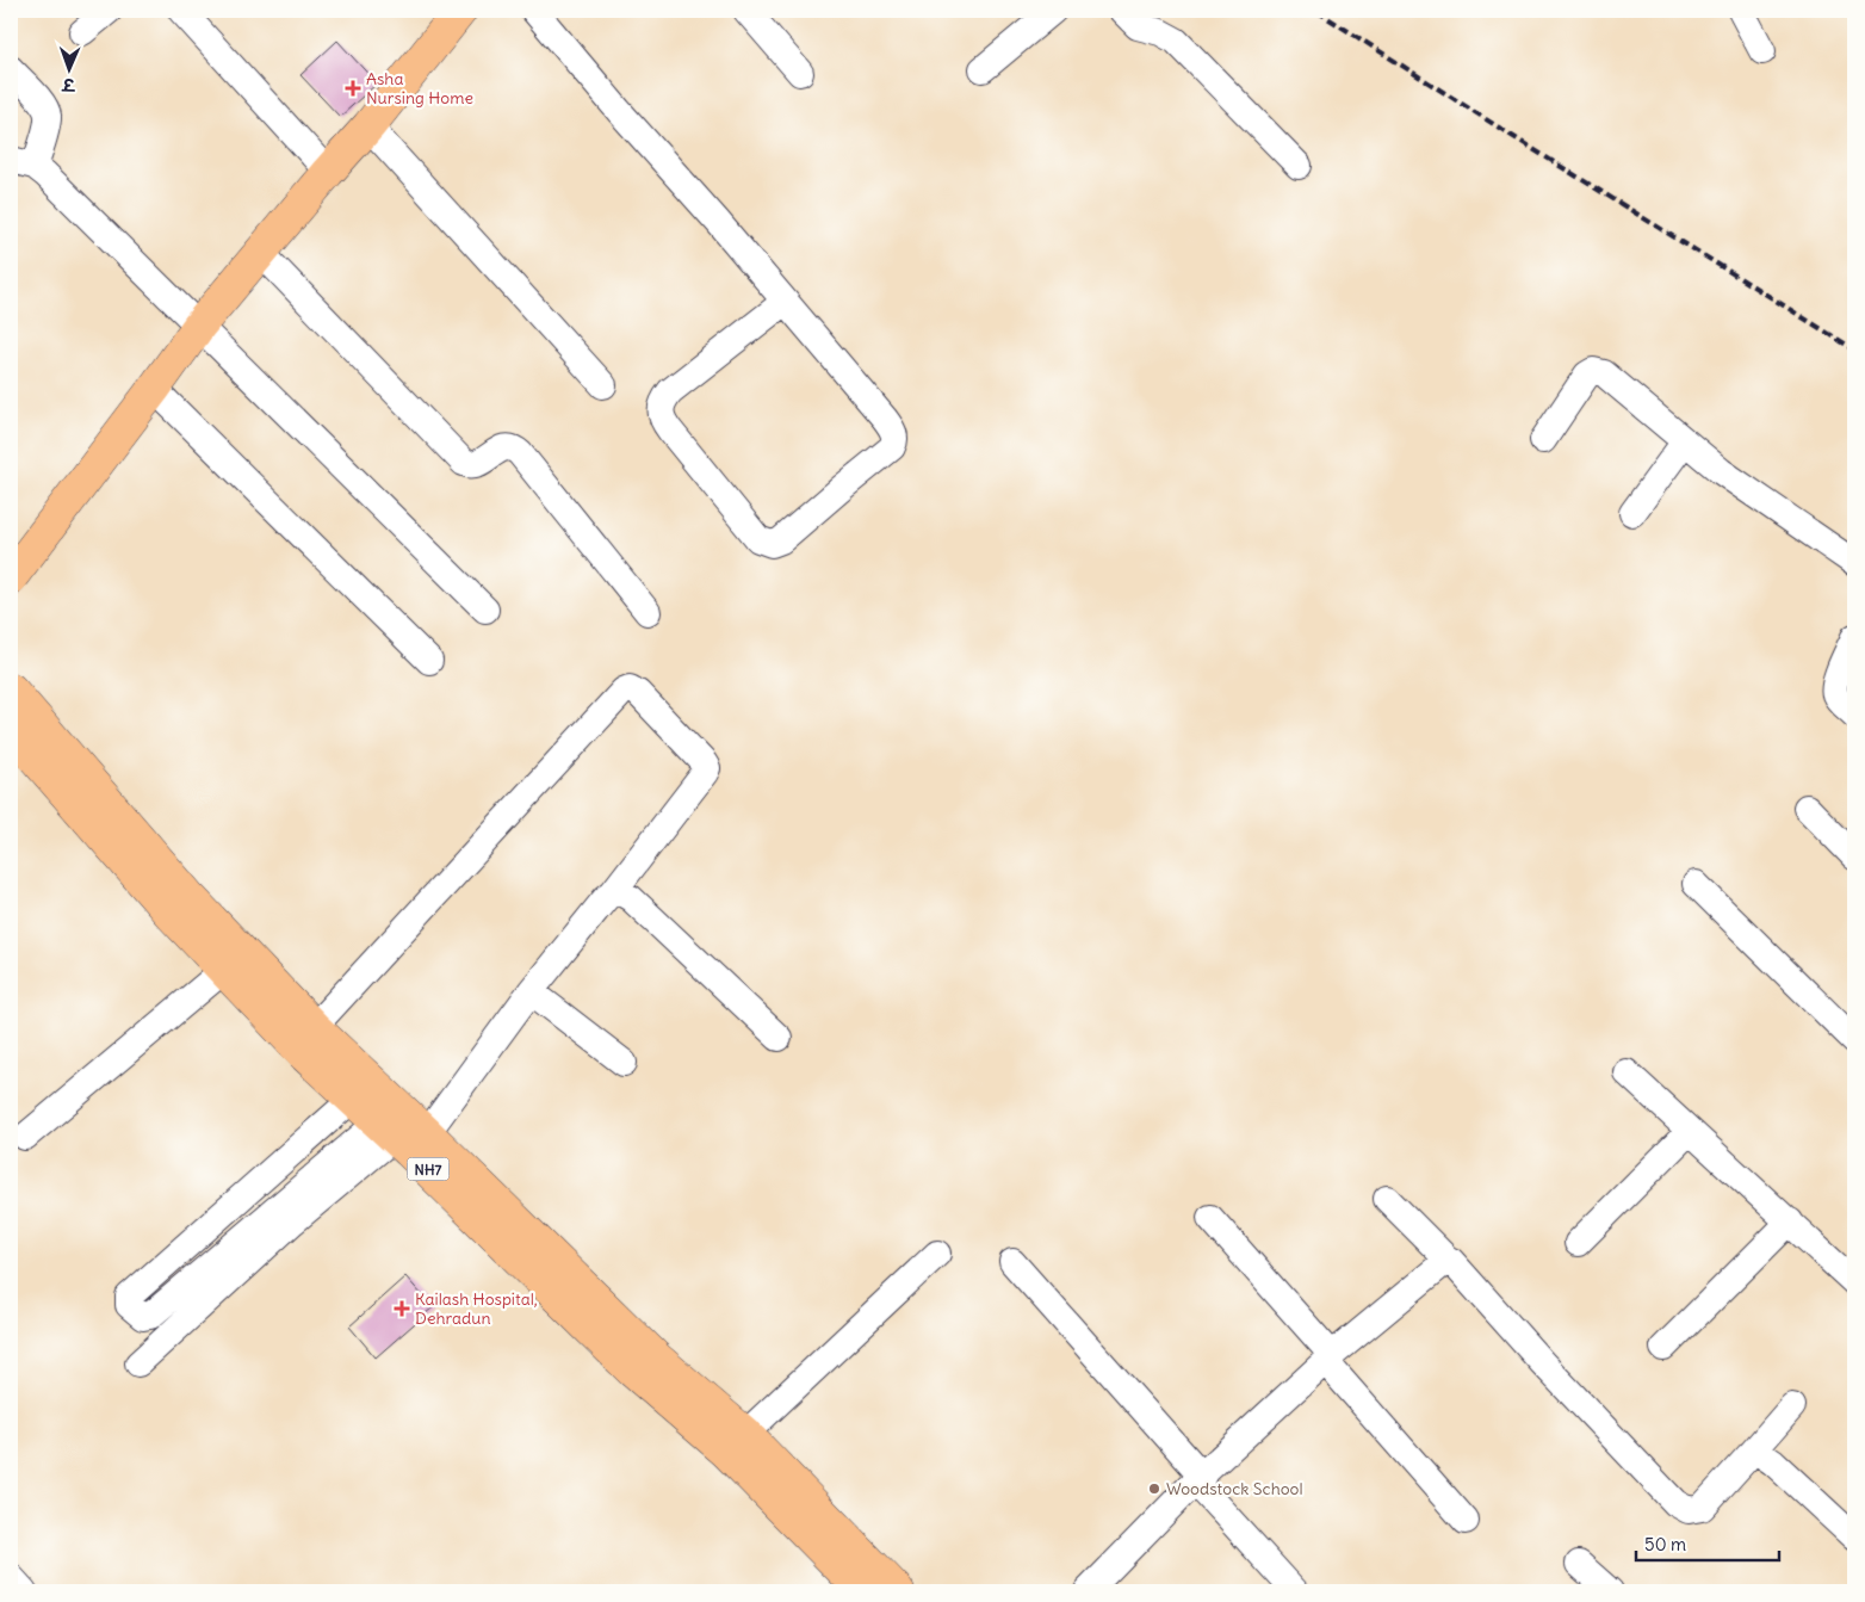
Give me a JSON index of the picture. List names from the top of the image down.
{
  "streets": {
    "main road": ["NH7"]
  },
  "places": {
    "health": ["Asha Nursing Home", "Kailash Hospital, Dehradun"],
    "other": ["Woodstock School"]
  },
  "scale_bar": "50 m",
  "north": "bottom"
}
